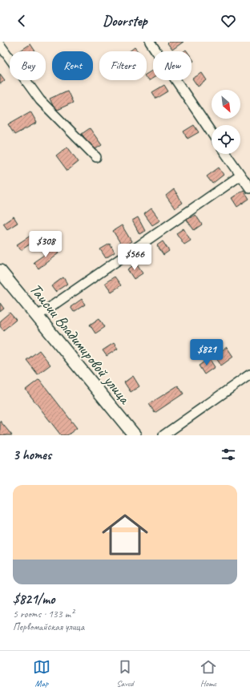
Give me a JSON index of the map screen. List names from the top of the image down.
{
  "streets": {
    "street": ["Таисии Владимировой улица"]
  },
  "north": "bottom right",
  "page": {
    "header": "Doorstep",
    "chip": [
      "Buy",
      "Rent",
      "Filters",
      "New"
    ],
    "price": ["$308", "$566", "$821"],
    "heading": "3 homes",
    "list": [
      {
        "name": "$821/mo",
        "note": "5 rooms · 133 m² · Первомайская улица"
      }
    ],
    "tabs": ["Map", "Saved", "Home"]
  }
}
